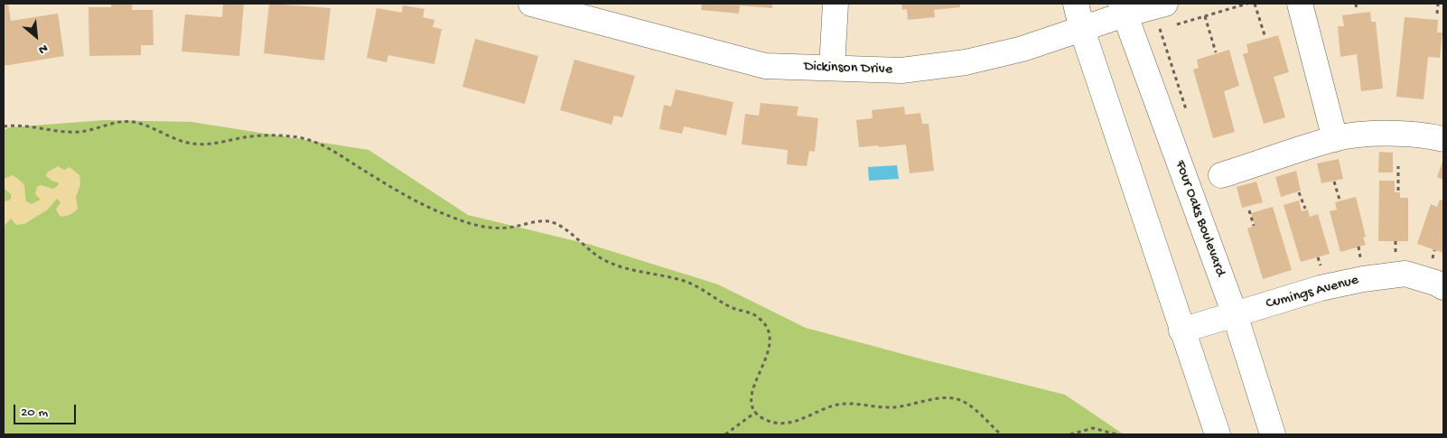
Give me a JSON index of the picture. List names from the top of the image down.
{
  "streets": {
    "street": ["Dickinson Drive", "Four Oaks Boulevard", "Cumings Avenue"]
  },
  "crossings": [
    ["Dickinson Drive", "Four Oaks Boulevard"],
    ["Four Oaks Boulevard", "Cumings Avenue"]
  ],
  "scale_bar": "20 m",
  "north": "bottom right"
}
